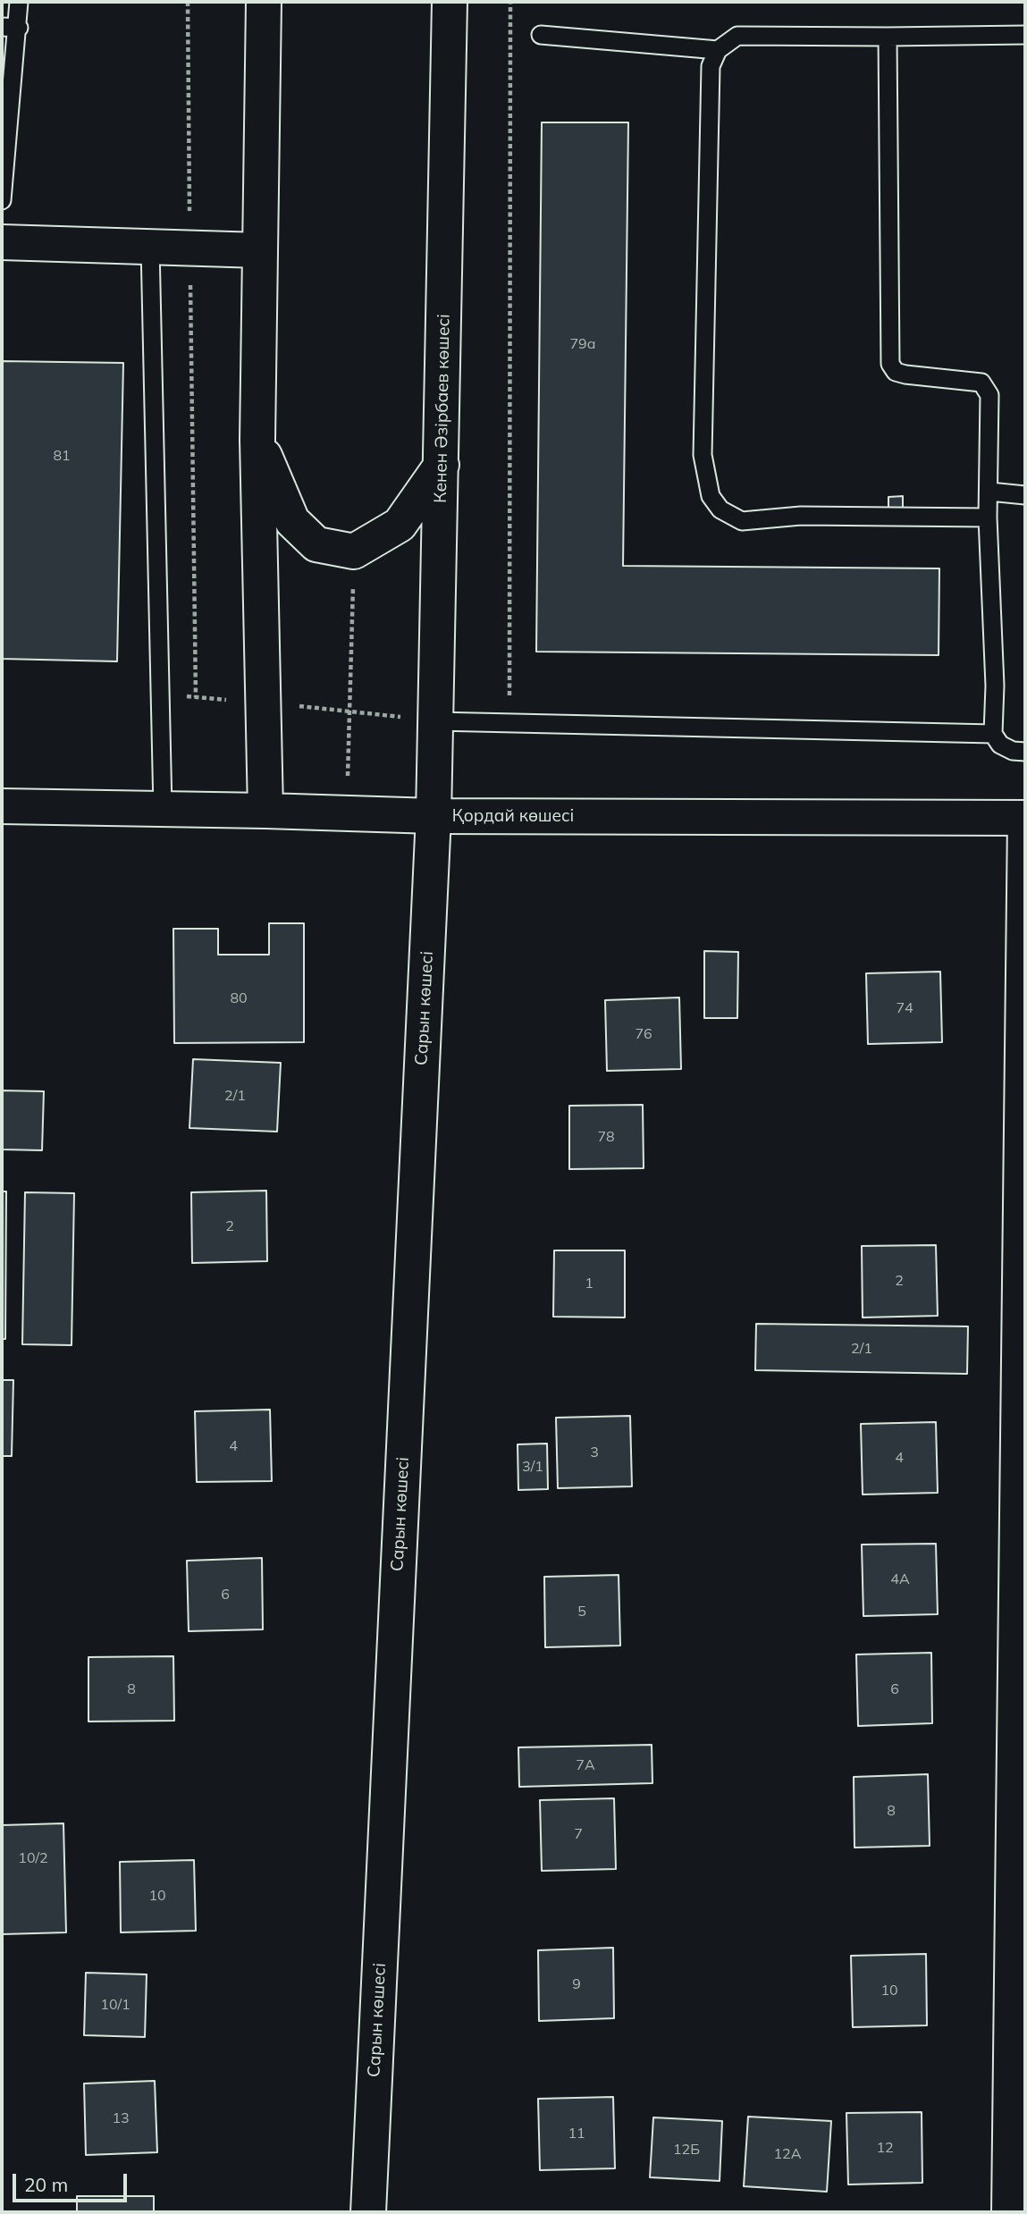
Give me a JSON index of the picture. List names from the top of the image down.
{
  "streets": {
    "street": ["Кенен Әзірбаев көшесі", "Қордай көшесі", "Сарын көшесі"]
  },
  "crossings": [
    ["Кенен Әзірбаев көшесі", "Қордай көшесі"],
    ["Кенен Әзірбаев көшесі", "Сарын көшесі"],
    ["Қордай көшесі", "Сарын көшесі"]
  ],
  "house_numbers": [
    "79а",
    "81",
    "80",
    "74",
    "76",
    "2/1",
    "78",
    "2",
    "2",
    "1",
    "2/1",
    "4",
    "3",
    "4",
    "3/1",
    "4А",
    "6",
    "5",
    "8",
    "6",
    "7А",
    "8",
    "7",
    "10/2",
    "10",
    "9",
    "10",
    "10/1",
    "13",
    "11",
    "12",
    "12Б",
    "12А"
  ],
  "scale_bar": "20 m"
}
